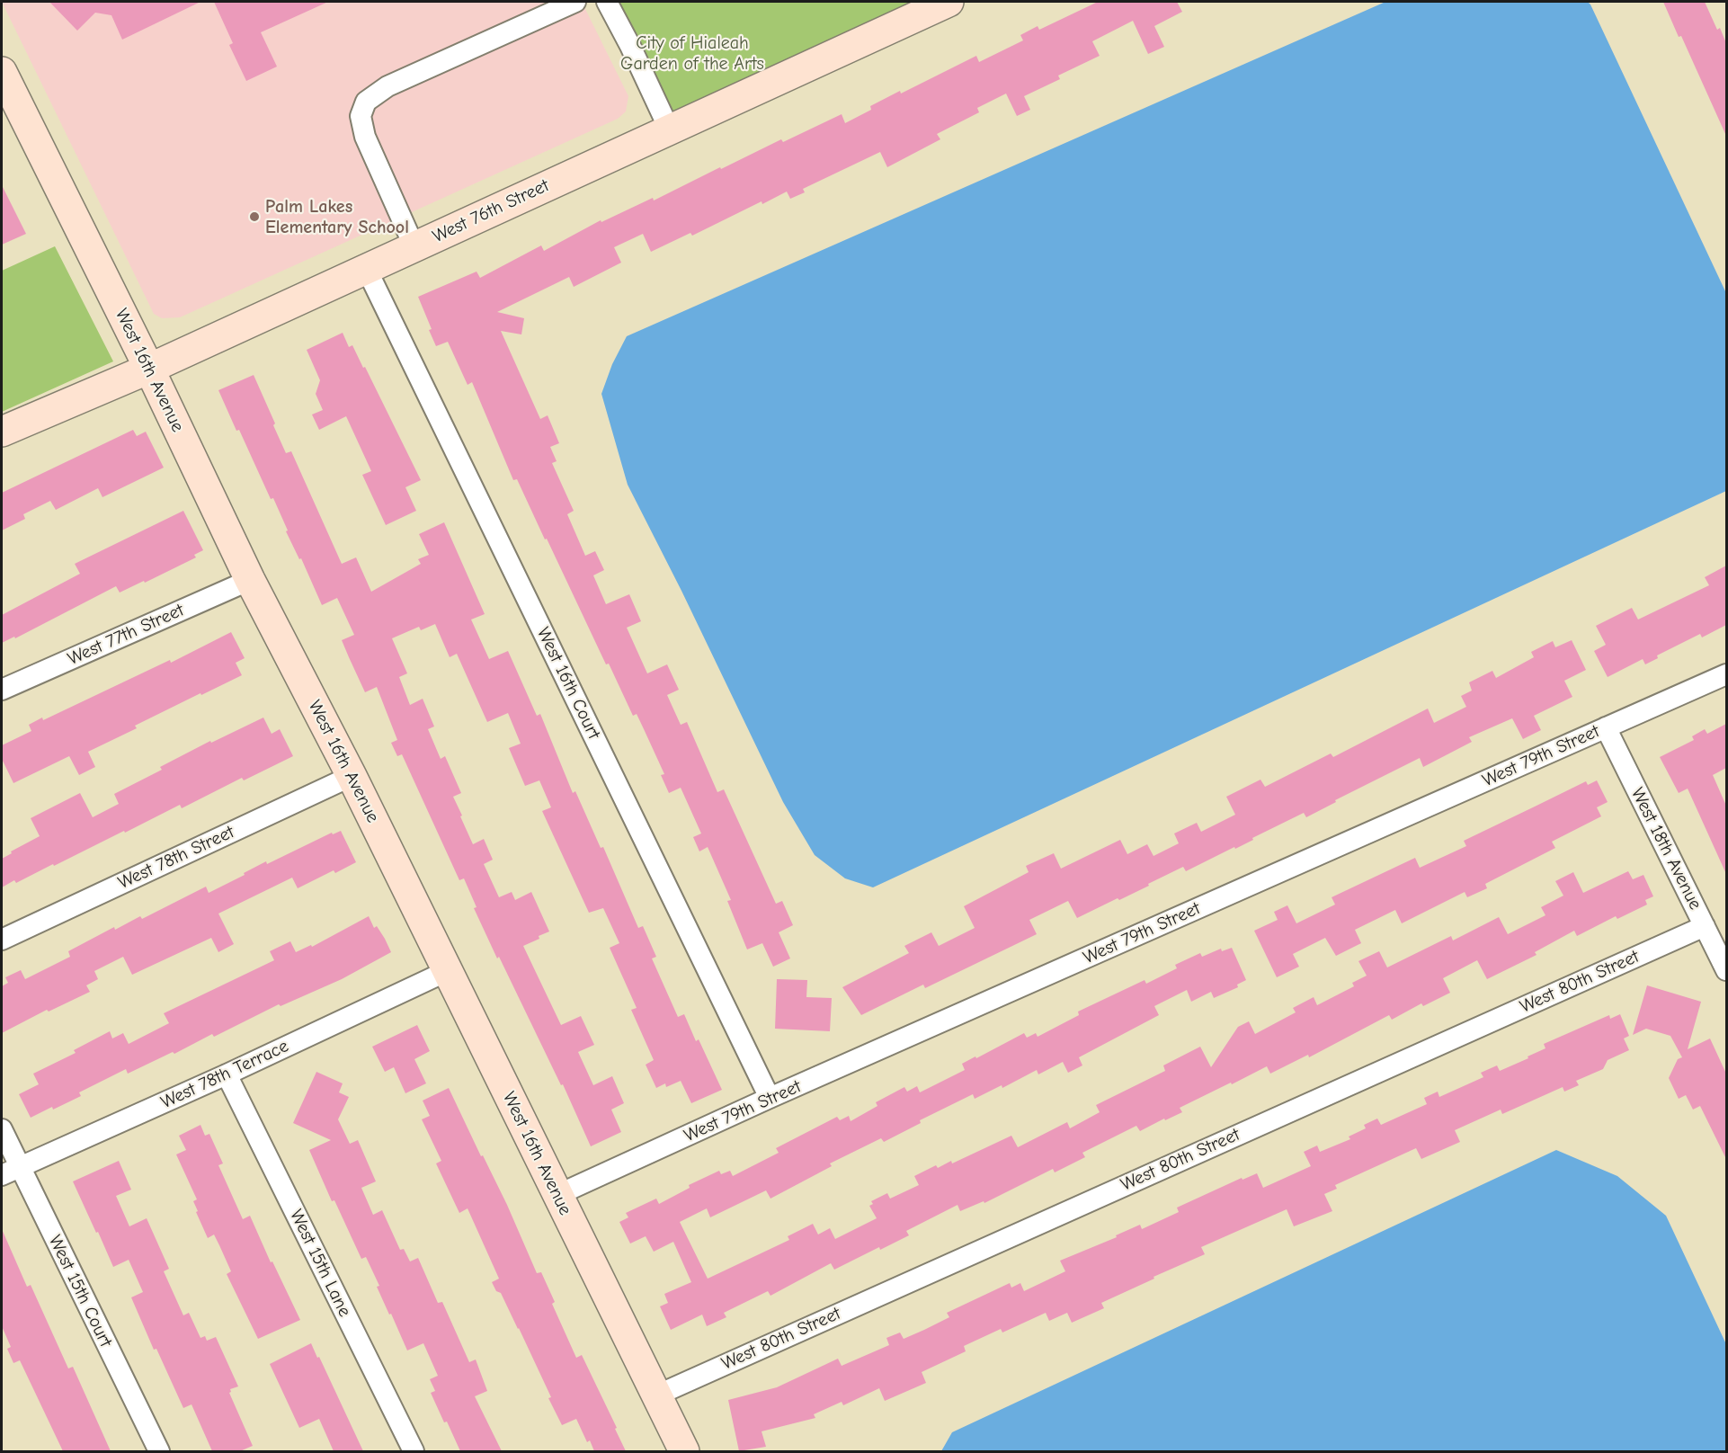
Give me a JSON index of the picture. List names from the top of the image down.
{
  "streets": {
    "street": [
      "West 76th Street",
      "West 16th Avenue",
      "West 77th Street",
      "West 16th Court",
      "West 79th Street",
      "West 18th Avenue",
      "West 78th Street",
      "West 80th Street",
      "West 78th Terrace",
      "West 15th Lane",
      "West 15th Court"
    ]
  },
  "crossings": [
    ["West 76th Street", "West 16th Avenue"],
    ["West 76th Street", "West 16th Court"],
    ["West 16th Avenue", "West 77th Street"],
    ["West 16th Avenue", "West 79th Street"],
    ["West 16th Avenue", "West 78th Street"],
    ["West 16th Avenue", "West 80th Street"],
    ["West 16th Avenue", "West 78th Terrace"],
    ["West 16th Court", "West 79th Street"],
    ["West 79th Street", "West 18th Avenue"],
    ["West 18th Avenue", "West 80th Street"],
    ["West 78th Terrace", "West 15th Lane"],
    ["West 78th Terrace", "West 15th Court"]
  ],
  "parks": ["City of Hialeah Garden of the Arts"],
  "places": ["Palm Lakes Elementary School"]
}
